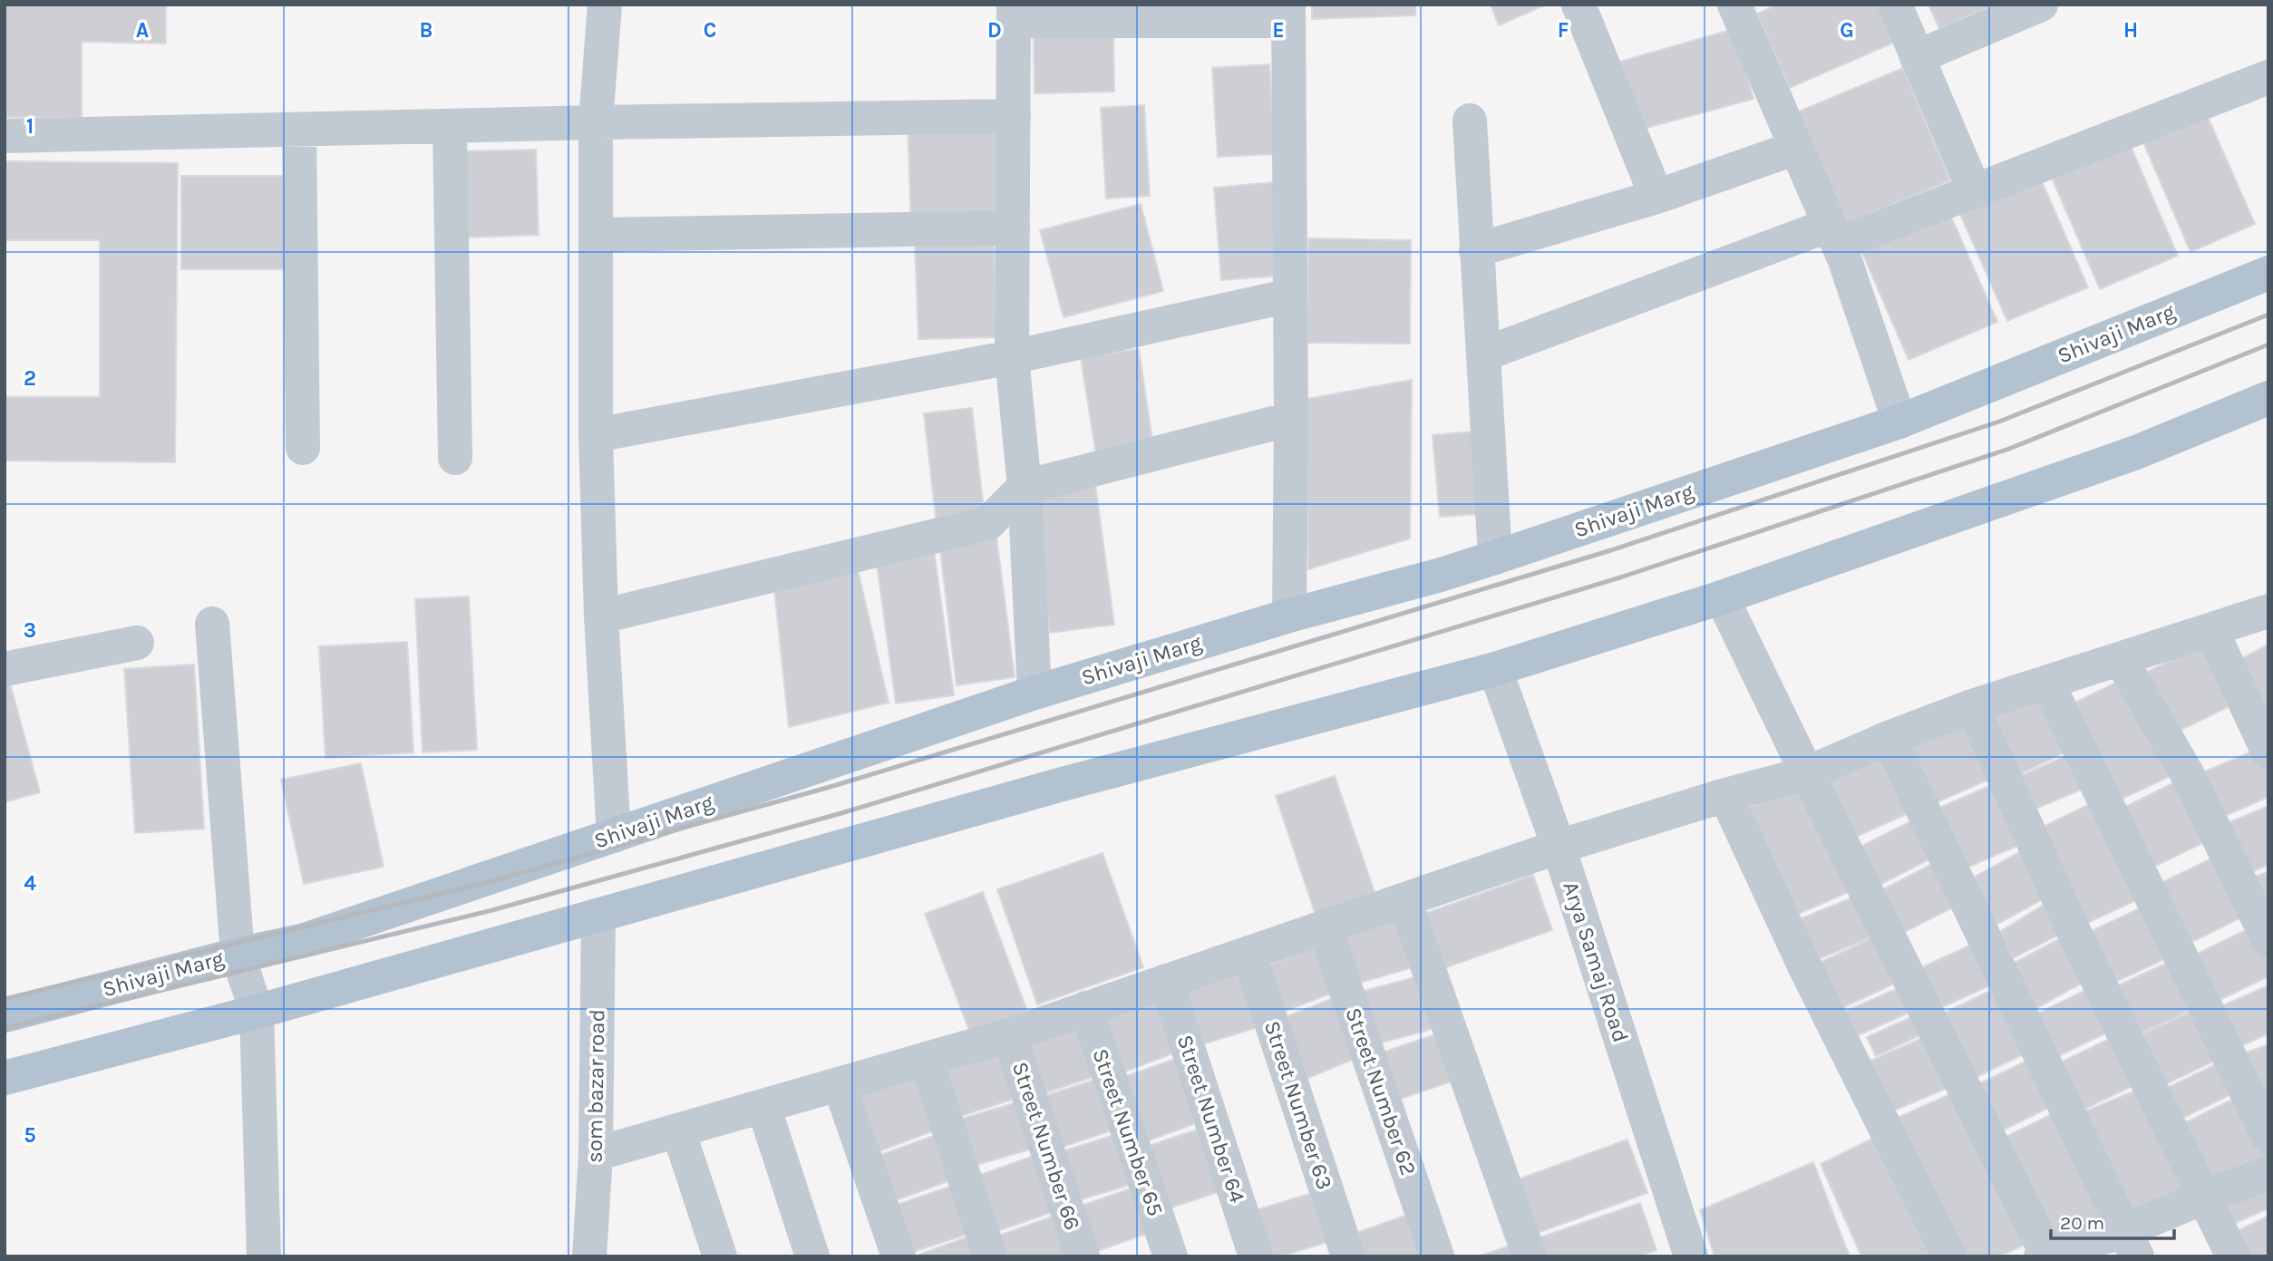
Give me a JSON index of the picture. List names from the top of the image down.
{
  "streets": {
    "main road": ["Shivaji Marg"],
    "street": [
      "Arya Samaj Road",
      "som bazar road",
      "Street Number 62",
      "Street Number 63",
      "Street Number 64",
      "Street Number 65",
      "Street Number 66"
    ]
  },
  "scale_bar": "20 m",
  "grid": {
    "columns": [
      "A",
      "B",
      "C",
      "D",
      "E",
      "F",
      "G",
      "H"
    ],
    "rows": [
      "1",
      "2",
      "3",
      "4",
      "5"
    ]
  }
}
